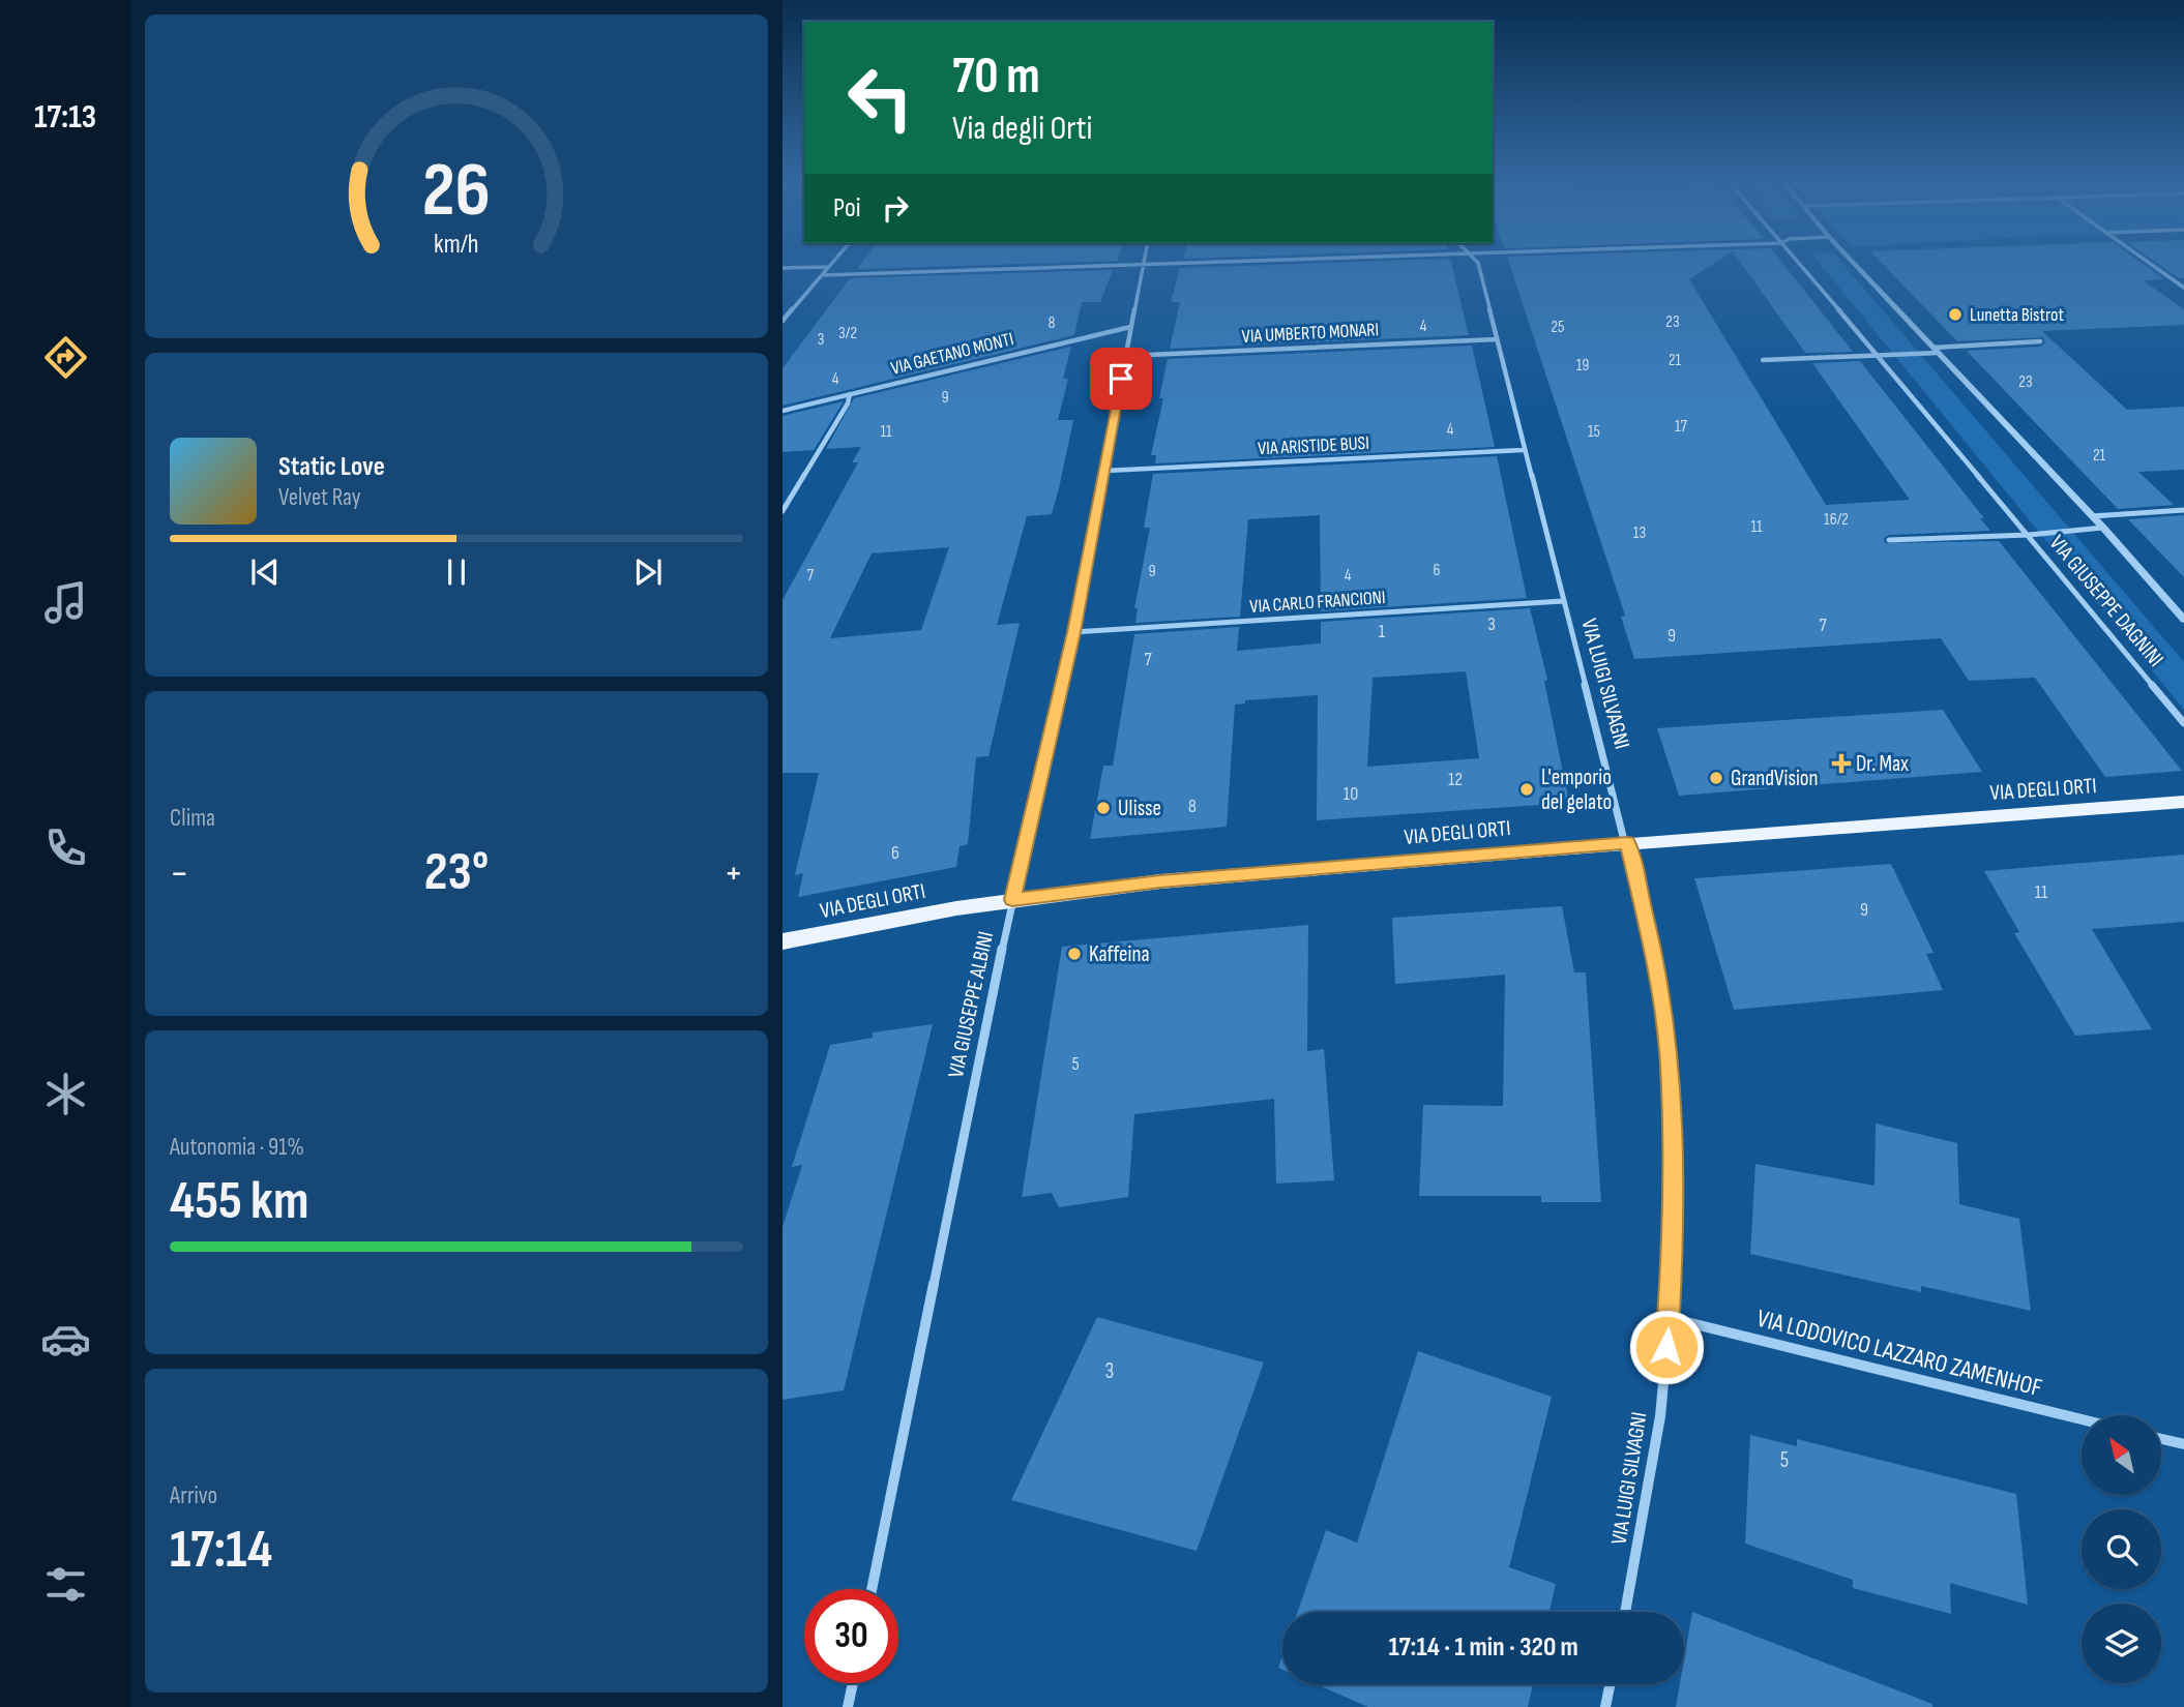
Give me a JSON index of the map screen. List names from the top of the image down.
{
  "streets": {
    "main road": ["VIA DEGLI ORTI"],
    "street": [
      "VIA UMBERTO MONARI",
      "VIA GAETANO MONTI",
      "VIA ARISTIDE BUSI",
      "VIA GIUSEPPE DAGNINI",
      "VIA CARLO FRANCIONI",
      "VIA LUIGI SILVAGNI",
      "VIA GIUSEPPE ALBINI",
      "VIA LODOVICO LAZZARO ZAMENHOF"
    ]
  },
  "crossings": [
    ["VIA UMBERTO MONARI", "VIA LUIGI SILVAGNI"],
    ["VIA UMBERTO MONARI", "VIA GIUSEPPE ALBINI"],
    ["VIA GAETANO MONTI", "VIA GIUSEPPE ALBINI"],
    ["VIA ARISTIDE BUSI", "VIA LUIGI SILVAGNI"],
    ["VIA ARISTIDE BUSI", "VIA GIUSEPPE ALBINI"],
    ["VIA CARLO FRANCIONI", "VIA LUIGI SILVAGNI"],
    ["VIA CARLO FRANCIONI", "VIA GIUSEPPE ALBINI"],
    ["VIA LUIGI SILVAGNI", "VIA DEGLI ORTI"],
    ["VIA LUIGI SILVAGNI", "VIA LODOVICO LAZZARO ZAMENHOF"],
    ["VIA DEGLI ORTI", "VIA GIUSEPPE ALBINI"]
  ],
  "places": {
    "other": [
      "Lunetta Bistrot",
      "GrandVision",
      "L'emporio del gelato",
      "Ulisse",
      "Kaffeina"
    ],
    "health": ["Dr. Max"]
  },
  "house_numbers": [
    "23",
    "8",
    "4",
    "25",
    "3/2",
    "3",
    "21",
    "19",
    "4",
    "23",
    "9",
    "17",
    "4",
    "11",
    "15",
    "21",
    "16/2",
    "11",
    "13",
    "6",
    "9",
    "7",
    "4",
    "3",
    "7",
    "1",
    "9",
    "7",
    "12",
    "10",
    "8",
    "6",
    "11",
    "9",
    "5",
    "3",
    "5"
  ],
  "north": "top left",
  "page": {
    "tabs": "17:13",
    "turn": ["70 m", "Via degli Orti"],
    "then": "Poi",
    "song": ["Static Love", "Velvet Ray"],
    "tile": [
      "Clima",
      ["Autonomia · 91%", "455 km"],
      ["Arrivo", "17:14"]
    ],
    "heat": ["−", "23°", "+"],
    "limit": "30",
    "trip": "17:14 · 1 min · 320 m",
    "gauge": ["26", "km/h"]
  }
}
